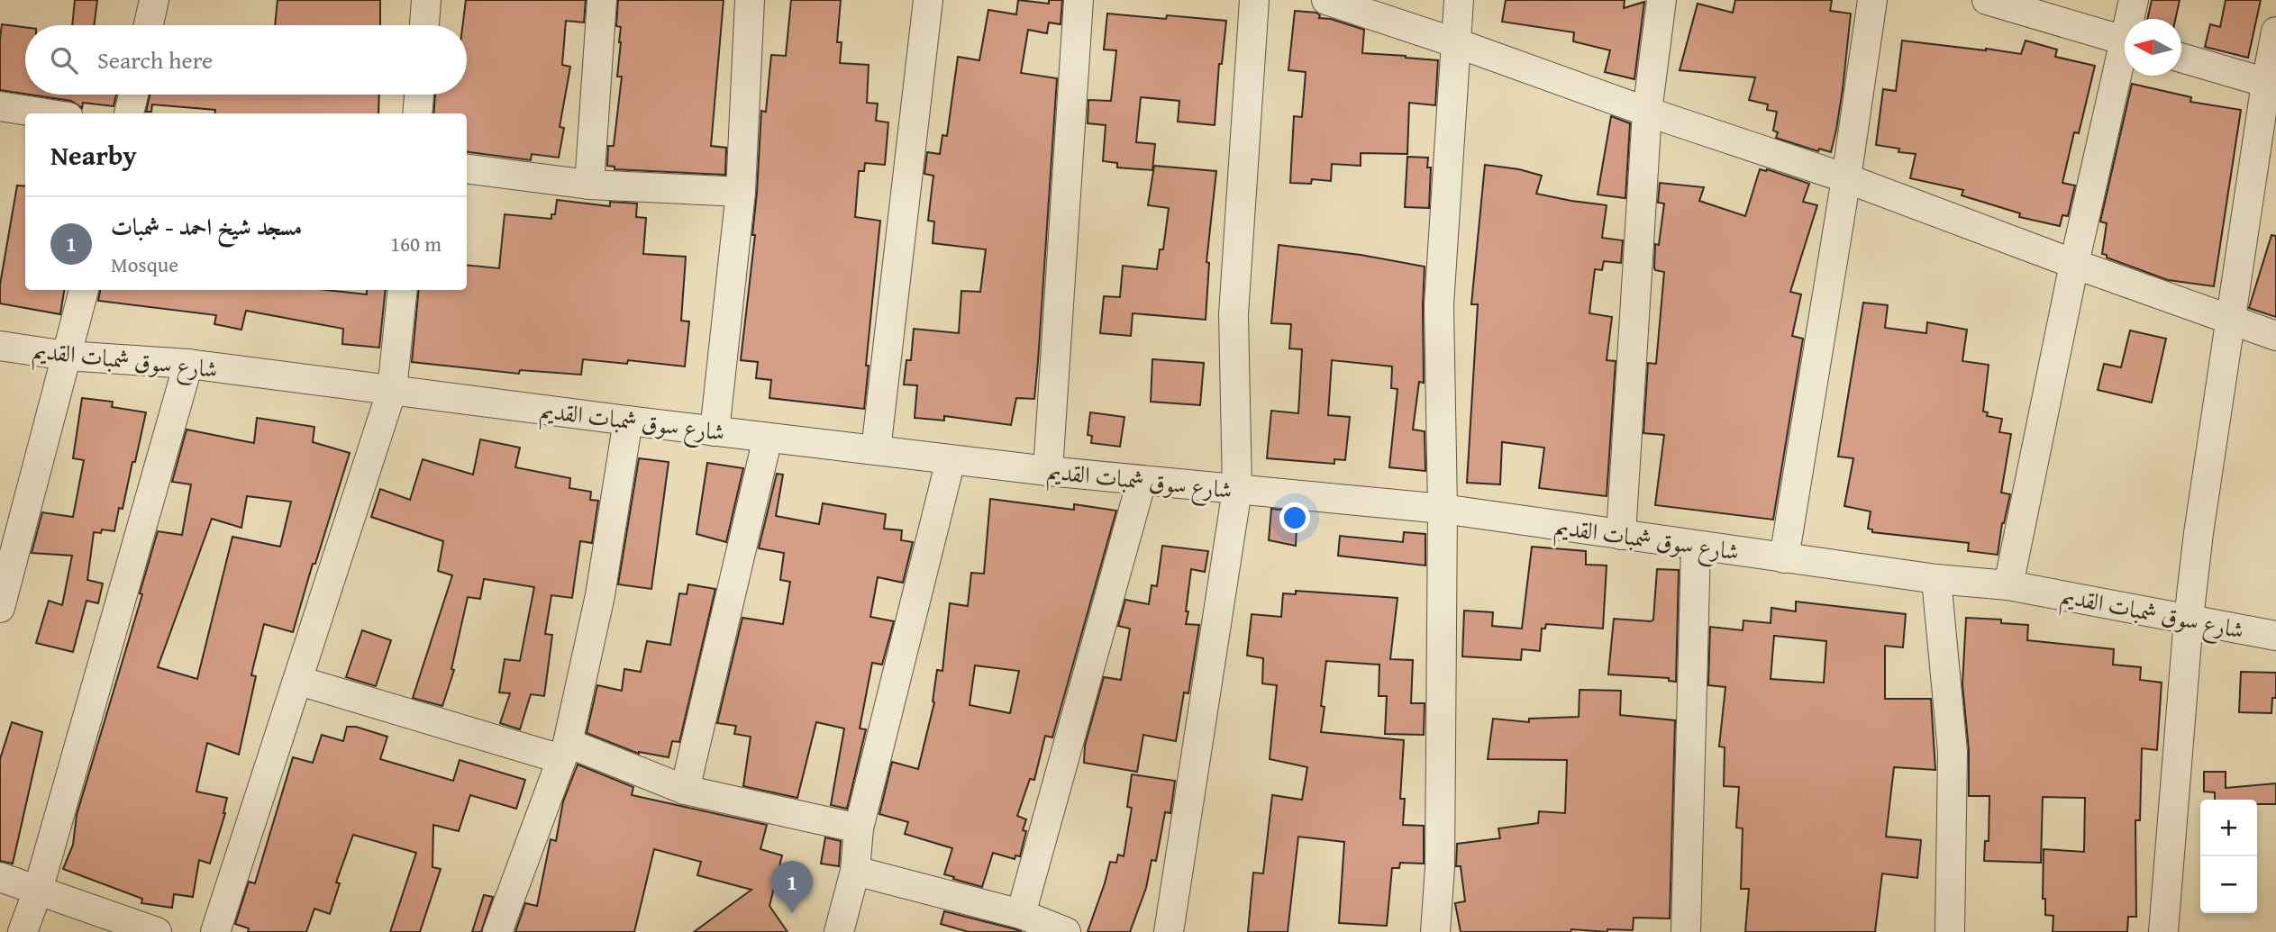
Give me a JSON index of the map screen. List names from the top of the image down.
{
  "streets": {
    "street": ["شارع سوق شمبات القديم"]
  },
  "north": "left",
  "page": {
    "search": "Search here",
    "heading": "Nearby",
    "list": [
      {
        "mark": "1",
        "name": "مسجد شيخ احمد - شمبات",
        "note": "Mosque",
        "value": "160 m"
      }
    ],
    "map_buttons": ["+", "−"],
    "pins": "1"
  }
}
